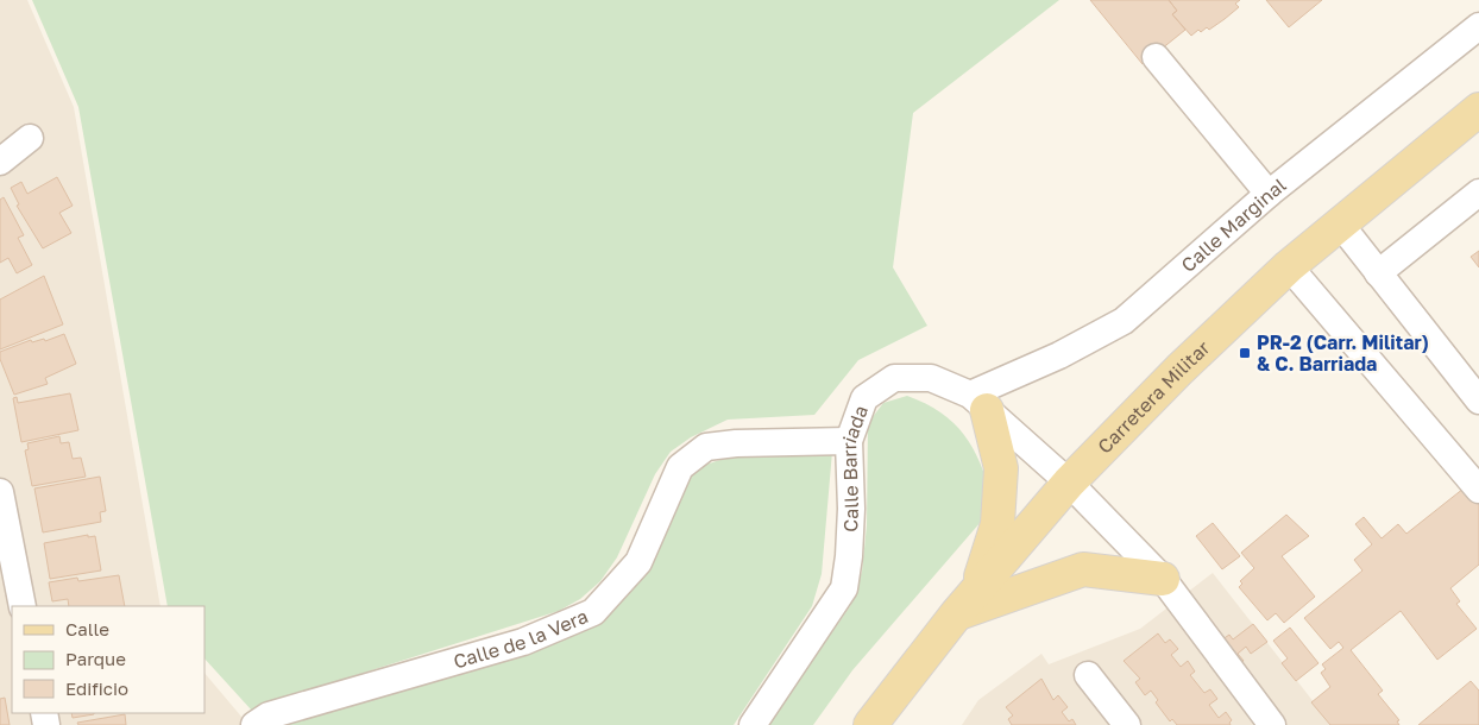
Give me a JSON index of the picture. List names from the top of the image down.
{
  "streets": {
    "main road": ["Carretera Militar"],
    "street": ["Calle Marginal", "Calle Barriada", "Calle de la Vera"]
  },
  "crossings": [
    ["Calle Marginal", "Calle Barriada"],
    ["Carretera Militar", "Calle Barriada"],
    ["Calle Barriada", "Calle de la Vera"]
  ],
  "places": {
    "transit": ["PR-2 (Carr. Militar) & C. Barriada"]
  },
  "legend": ["Calle", "Parque", "Edificio"]
}
